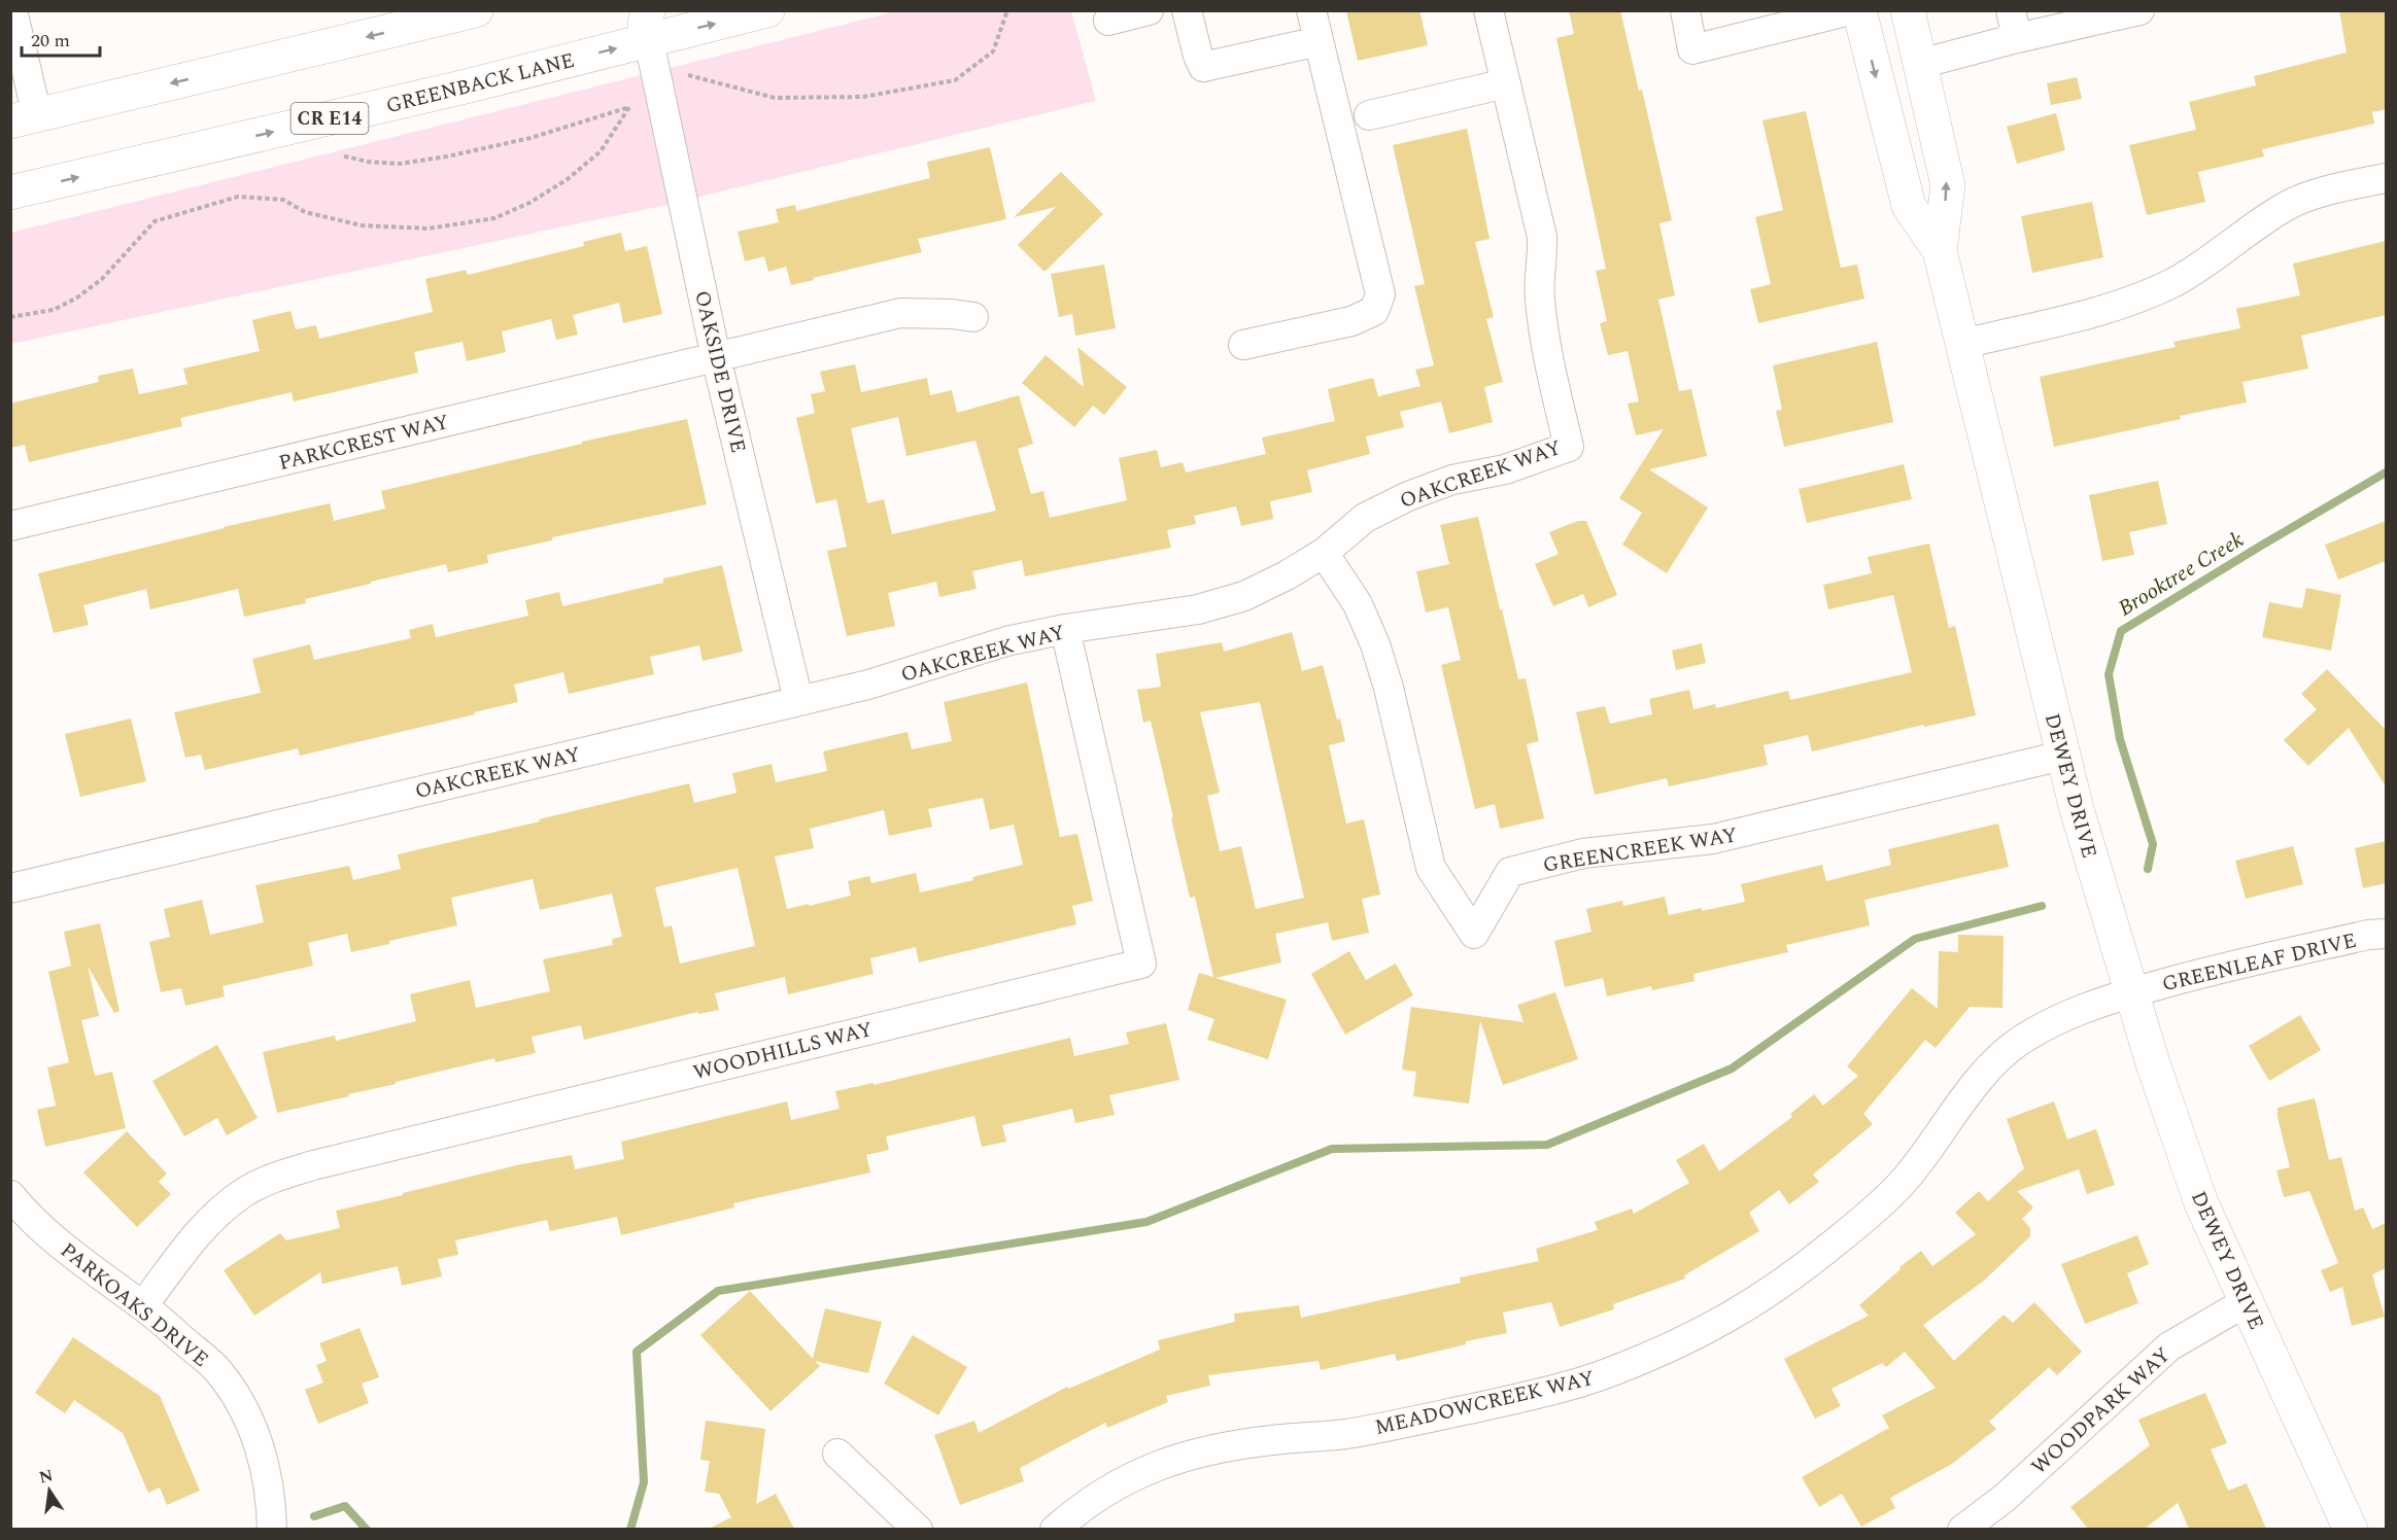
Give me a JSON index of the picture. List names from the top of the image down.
{
  "streets": {
    "main road": ["GREENBACK LANE", "CR E14", "DEWEY DRIVE"],
    "street": [
      "OAKSIDE DRIVE",
      "PARKCREST WAY",
      "OAKCREEK WAY",
      "GREENCREEK WAY",
      "GREENLEAF DRIVE",
      "WOODHILLS WAY",
      "PARKOAKS DRIVE",
      "MEADOWCREEK WAY",
      "WOODPARK WAY"
    ]
  },
  "crossings": [
    ["GREENBACK LANE", "OAKSIDE DRIVE"],
    ["OAKSIDE DRIVE", "PARKCREST WAY"],
    ["OAKSIDE DRIVE", "OAKCREEK WAY"],
    ["OAKCREEK WAY", "GREENCREEK WAY"],
    ["OAKCREEK WAY", "WOODHILLS WAY"],
    ["DEWEY DRIVE", "GREENCREEK WAY"],
    ["DEWEY DRIVE", "GREENLEAF DRIVE"],
    ["DEWEY DRIVE", "MEADOWCREEK WAY"],
    ["DEWEY DRIVE", "WOODPARK WAY"],
    ["GREENLEAF DRIVE", "MEADOWCREEK WAY"],
    ["WOODHILLS WAY", "PARKOAKS DRIVE"]
  ],
  "water": ["Brooktree Creek"],
  "scale_bar": "20 m",
  "north": "top"
}
